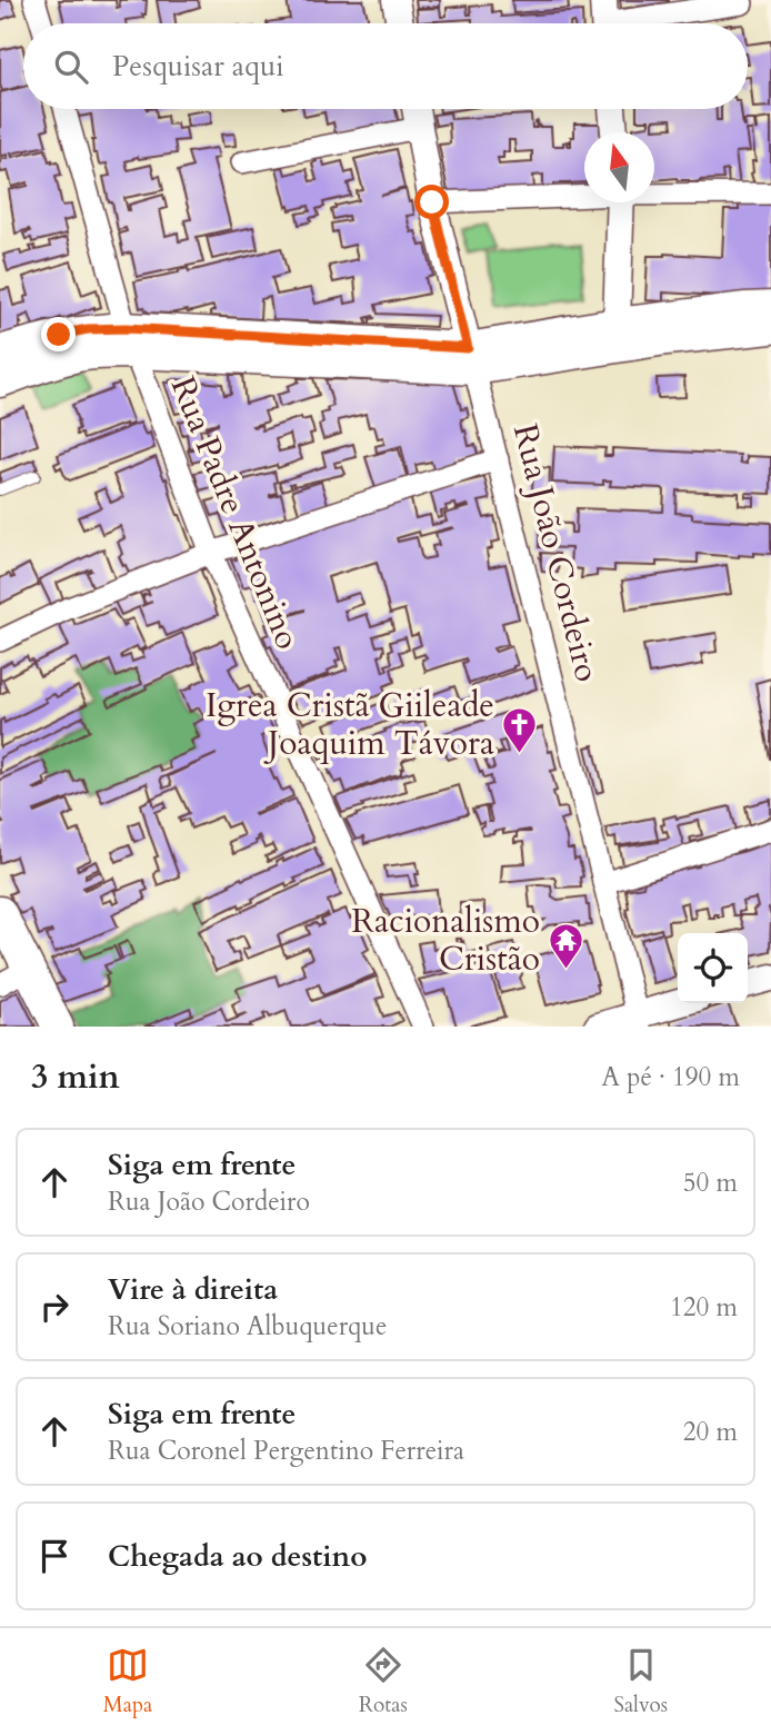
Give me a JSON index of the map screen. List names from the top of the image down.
{
  "streets": {
    "street": ["Rua Padre Antonino", "Rua João Cordeiro"]
  },
  "places": {
    "church": ["Igrea Cristã Giileade Joaquim Távora"],
    "temple": ["Racionalismo Cristão"]
  },
  "north": "top",
  "page": {
    "search": "Pesquisar aqui",
    "heading": ["3 min", "A pé · 190 m"],
    "list": [
      ["Siga em frente", "Rua João Cordeiro", "50 m"],
      ["Vire à direita", "Rua Soriano Albuquerque", "120 m"],
      ["Siga em frente", "Rua Coronel Pergentino Ferreira", "20 m"],
      "Chegada ao destino"
    ],
    "nav": ["Mapa", "Rotas", "Salvos"]
  }
}
